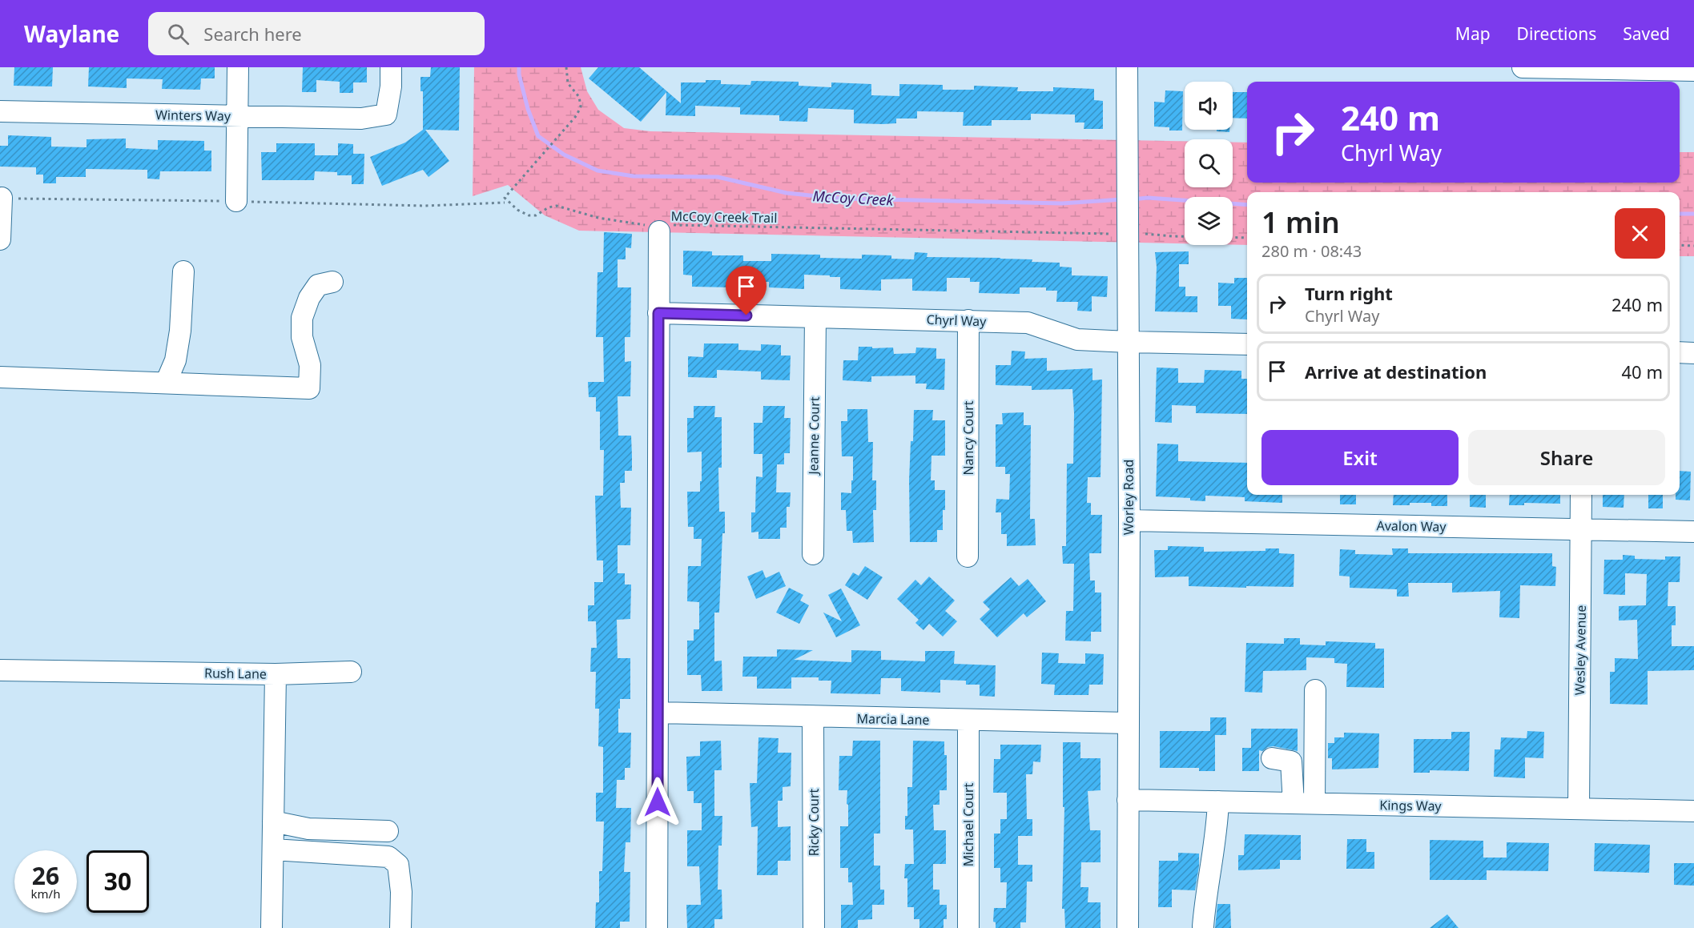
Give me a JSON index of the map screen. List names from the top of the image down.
{
  "streets": {
    "street": [
      "Winters Way",
      "Chyrl Way",
      "Jeanne Court",
      "Nancy Court",
      "Worley Road",
      "Avalon Way",
      "Wesley Avenue",
      "Rush Lane",
      "Marcia Lane",
      "Kings Way",
      "Ricky Court",
      "Michael Court"
    ],
    "path": ["McCoy Creek Trail"]
  },
  "crossings": [
    ["McCoy Creek Trail", "Worley Road"],
    ["Chyrl Way", "Jeanne Court"],
    ["Chyrl Way", "Nancy Court"],
    ["Chyrl Way", "Worley Road"],
    ["Worley Road", "Avalon Way"],
    ["Worley Road", "Marcia Lane"],
    ["Worley Road", "Kings Way"],
    ["Avalon Way", "Wesley Avenue"],
    ["Wesley Avenue", "Kings Way"],
    ["Marcia Lane", "Ricky Court"],
    ["Marcia Lane", "Michael Court"]
  ],
  "water": ["McCoy Creek"],
  "page": {
    "header": "Waylane",
    "search": "Search here",
    "nav": ["Map", "Directions", "Saved"],
    "turn": ["240 m", "Chyrl Way"],
    "heading": ["1 min", "280 m · 08:43"],
    "list": [
      {
        "name": "Turn right",
        "note": "Chyrl Way",
        "value": "240 m"
      },
      {
        "name": "Arrive at destination",
        "value": "40 m"
      }
    ],
    "buttons": ["Exit", "Share"],
    "speed": "26 km/h",
    "limit": "30"
  }
}
